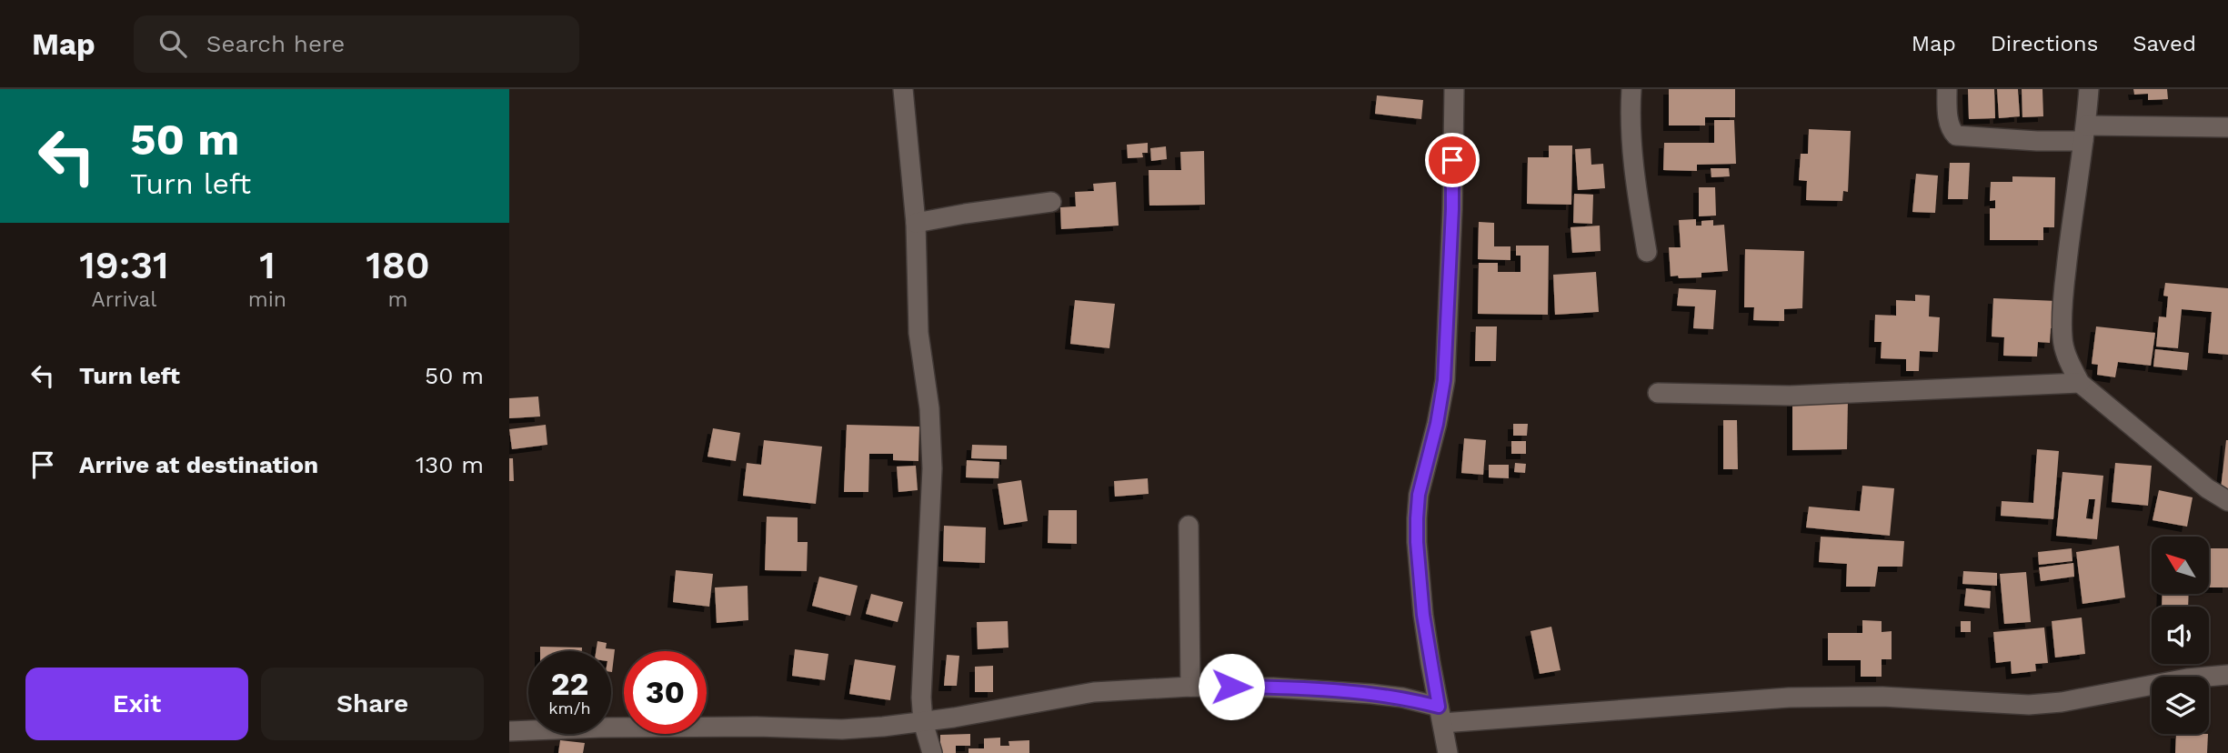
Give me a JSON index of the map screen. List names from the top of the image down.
{
  "north": "top left",
  "page": {
    "header": "Map",
    "search": "Search here",
    "nav": ["Map", "Directions", "Saved"],
    "turn": ["50 m", "Turn left"],
    "eta": [
      "19:31",
      "Arrival",
      "1",
      "min",
      "180",
      "m"
    ],
    "list": [
      {
        "name": "Turn left",
        "value": "50 m"
      },
      {
        "name": "Arrive at destination",
        "value": "130 m"
      }
    ],
    "speed": "22 km/h",
    "limit": "30",
    "buttons": ["Exit", "Share"]
  }
}
